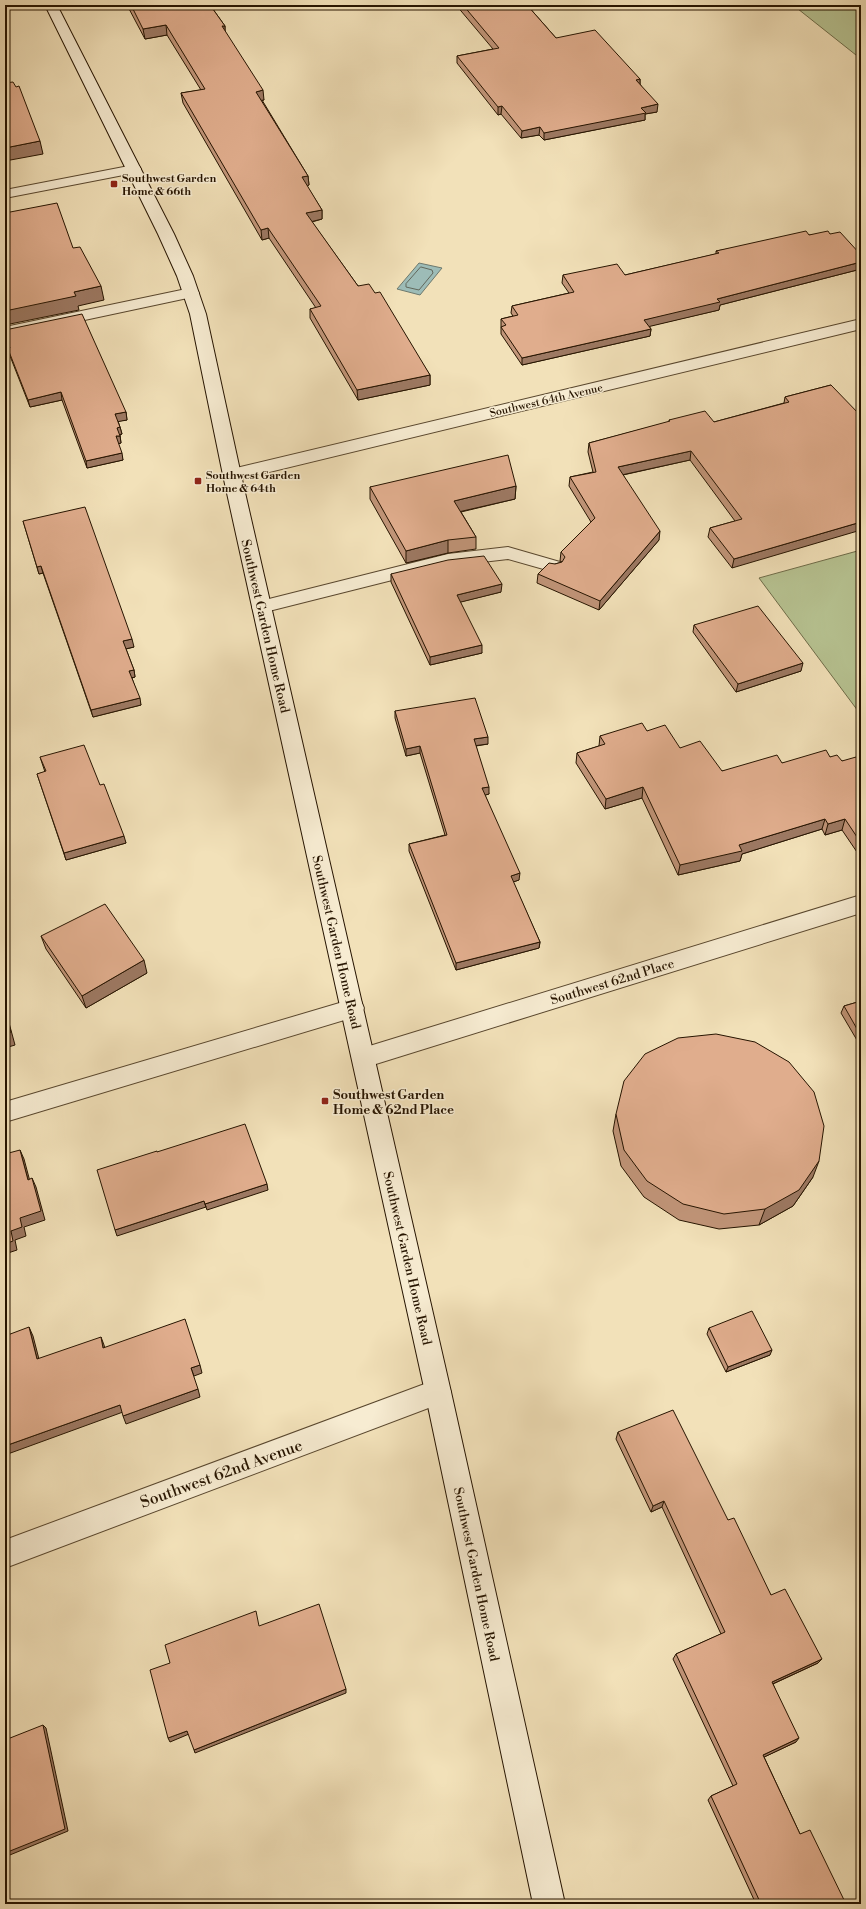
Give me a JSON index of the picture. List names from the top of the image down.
{
  "streets": {
    "street": [
      "Southwest 64th Avenue",
      "Southwest Garden Home Road",
      "Southwest 62nd Place",
      "Southwest 62nd Avenue"
    ]
  },
  "crossings": [
    ["Southwest 64th Avenue", "Southwest Garden Home Road"],
    ["Southwest Garden Home Road", "Southwest 62nd Place"],
    ["Southwest Garden Home Road", "Southwest 62nd Avenue"]
  ],
  "places": {
    "transit": ["Southwest Garden Home & 66th", "Southwest Garden Home & 64th", "Southwest Garden Home & 62nd Place"]
  }
}
